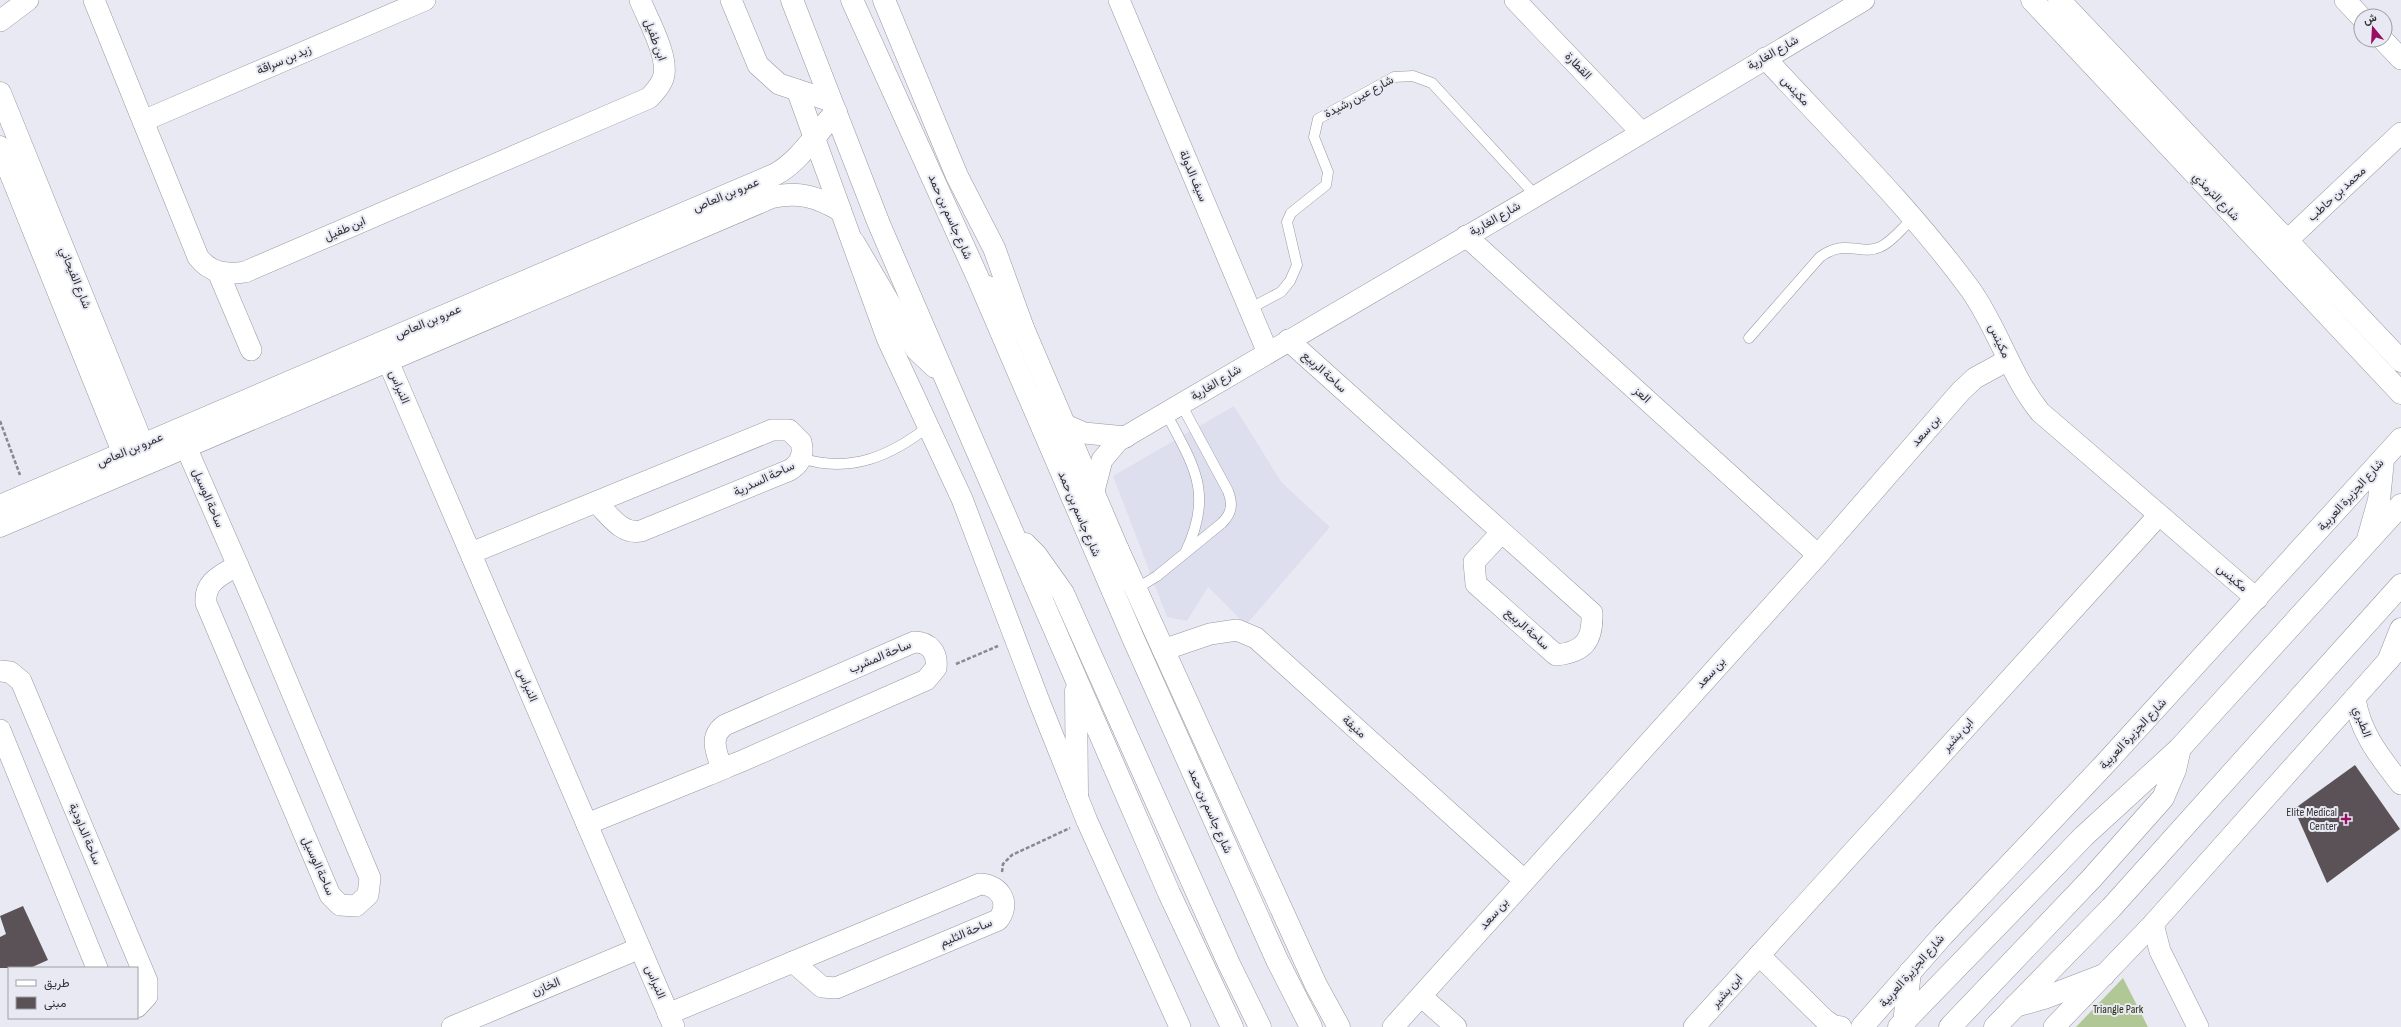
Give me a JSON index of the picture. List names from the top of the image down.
{
  "streets": {
    "main road": [
      "عمرو بن العاص",
      "شارع الترمذي",
      "شارع جاسم بن حمد",
      "شارع الفيحاني",
      "شارع الجزيرة العربية"
    ],
    "street": [
      "ابن طفيل",
      "شارع الغارية",
      "زيد بن سراقة",
      "القطارة",
      "مكينس",
      "سيف الدولة",
      "محمد بن حاطب",
      "ساحة الربيع",
      "النبراس",
      "العز",
      "بن سعد",
      "ساحة السدرية",
      "ساحة الوسيل",
      "ساحة المشرب",
      "الطبري",
      "منيفة",
      "ابن بشير",
      "ساحة الداودية",
      "ساحة الثليم",
      "الخازن"
    ],
    "lane": ["شارع عين رشيدة"]
  },
  "crossings": [
    ["ابن طفيل", "زيد بن سراقة"],
    ["شارع الغارية", "القطارة"],
    ["شارع الغارية", "مكينس"],
    ["شارع الغارية", "شارع عين رشيدة"],
    ["شارع الغارية", "سيف الدولة"],
    ["شارع الغارية", "شارع جاسم بن حمد"],
    ["شارع الغارية", "ساحة الربيع"],
    ["شارع الغارية", "العز"],
    ["مكينس", "بن سعد"],
    ["مكينس", "شارع الجزيرة العربية"],
    ["مكينس", "ابن بشير"],
    ["شارع عين رشيدة", "سيف الدولة"],
    ["محمد بن حاطب", "شارع الترمذي"],
    ["عمرو بن العاص", "شارع الفيحاني"],
    ["عمرو بن العاص", "النبراس"],
    ["عمرو بن العاص", "ساحة الوسيل"],
    ["شارع جاسم بن حمد", "منيفة"],
    ["النبراس", "ساحة السدرية"],
    ["النبراس", "الخازن"],
    ["العز", "بن سعد"],
    ["بن سعد", "منيفة"]
  ],
  "parks": ["Triangle Park"],
  "places": {
    "health": ["Elite Medical Center"]
  },
  "legend": ["طريق", "مبنى"],
  "north": "top"
}
